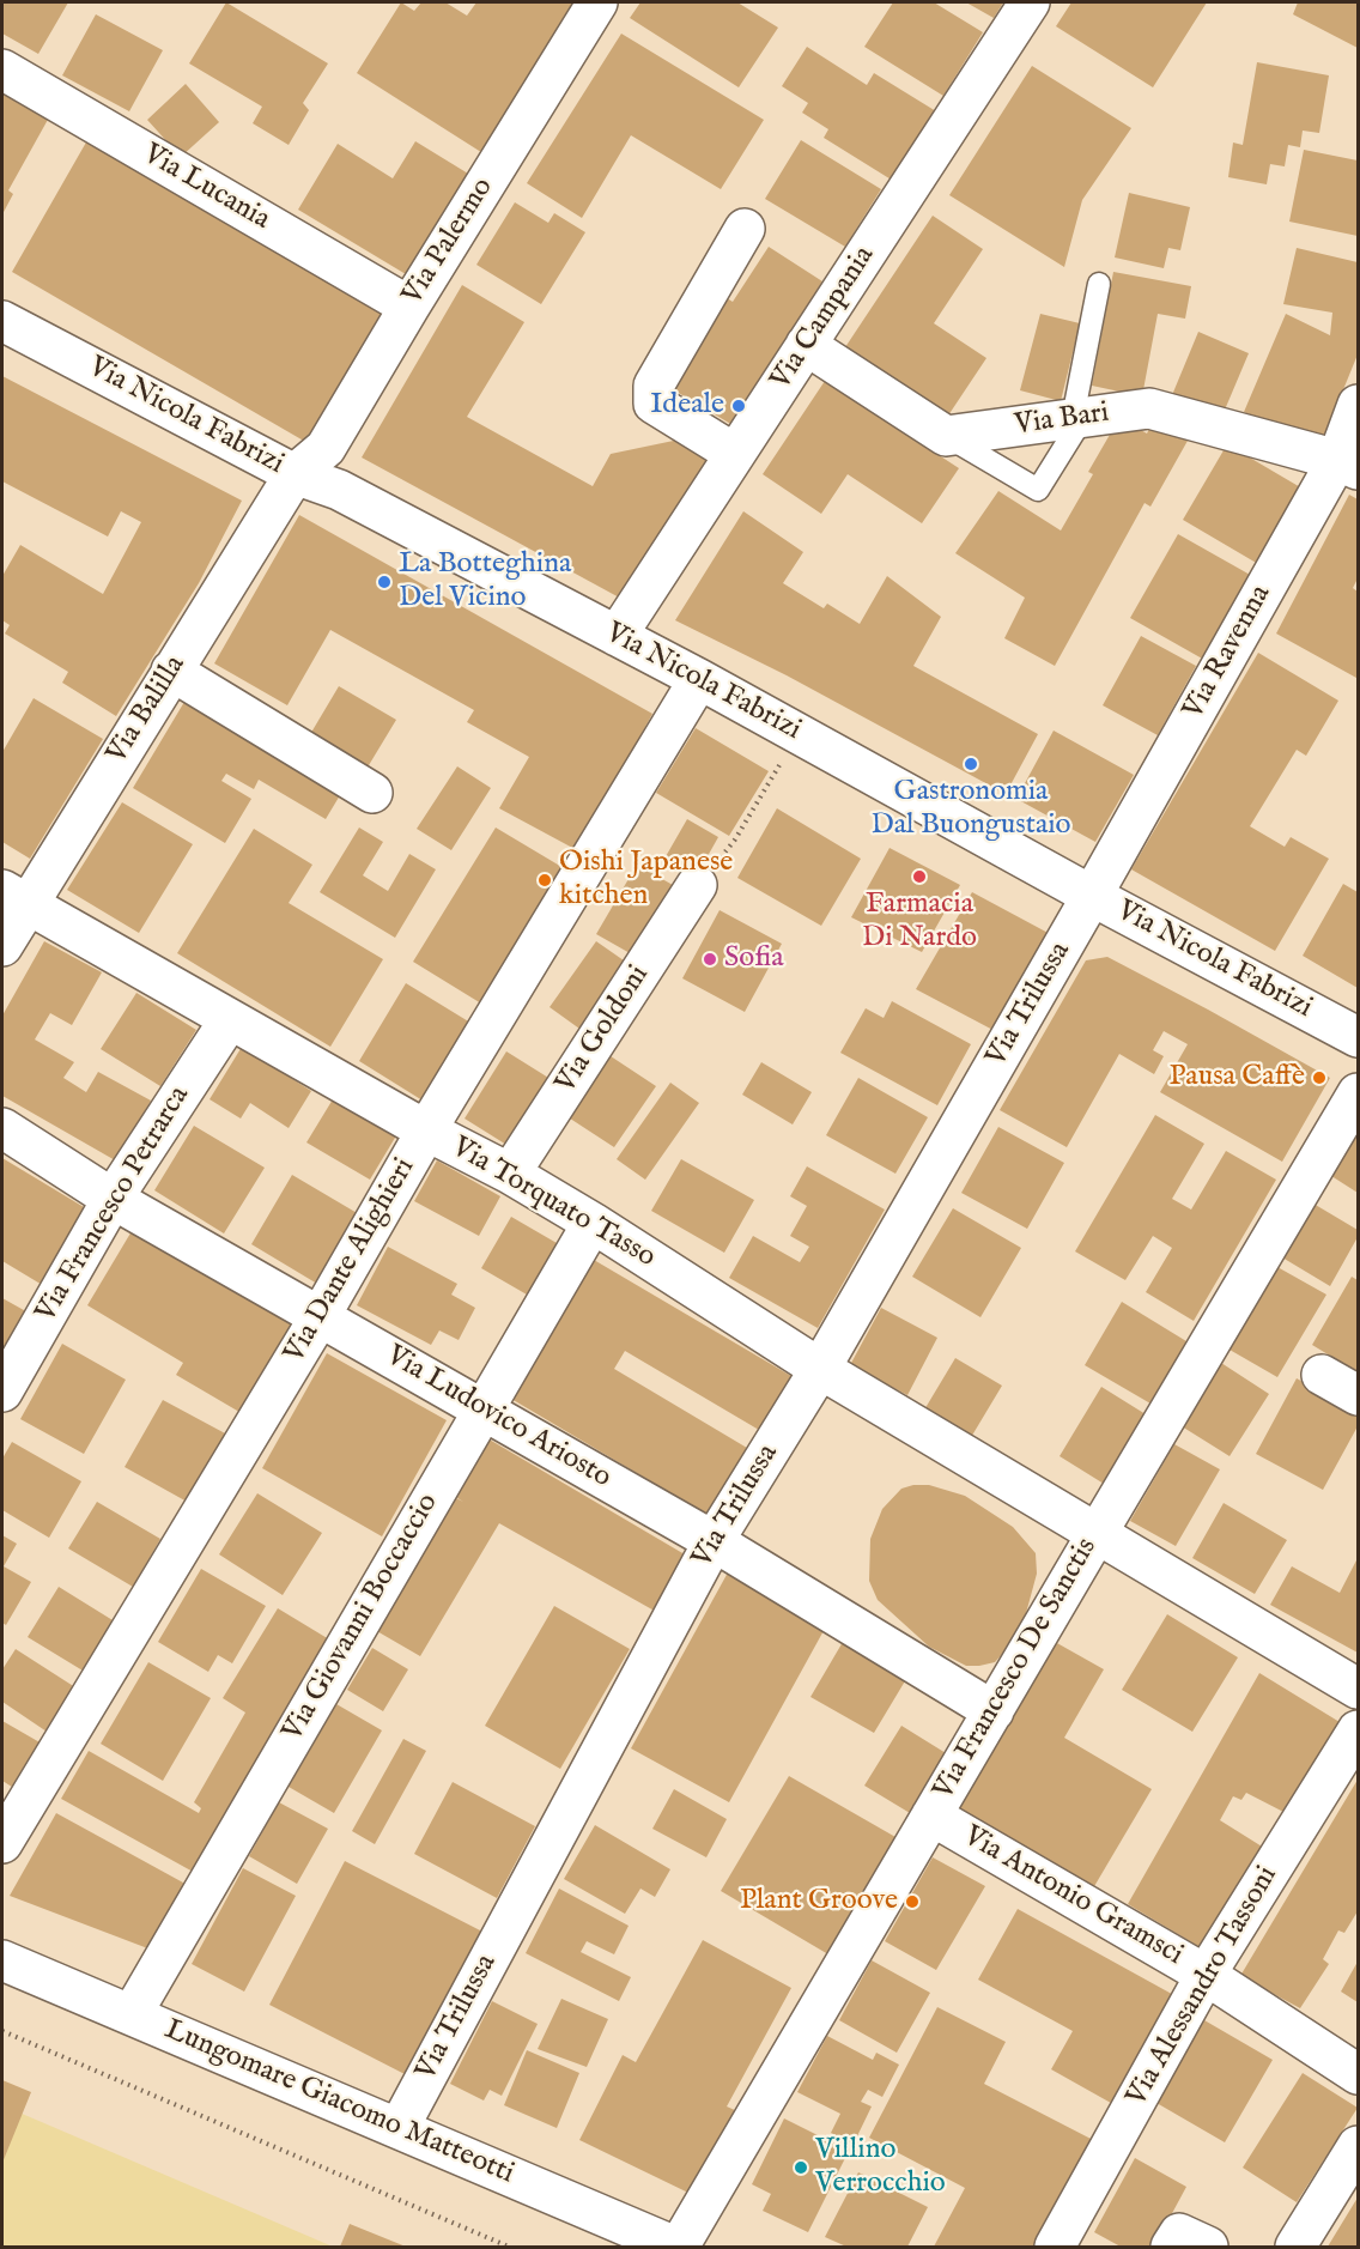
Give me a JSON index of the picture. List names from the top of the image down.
{
  "streets": {
    "street": [
      "Via Lucania",
      "Via Palermo",
      "Via Campania",
      "Via Nicola Fabrizi",
      "Via Bari",
      "Via Ravenna",
      "Via Balilla",
      "Via Trilussa",
      "Via Goldoni",
      "Via Torquato Tasso",
      "Via Francesco Petrarca",
      "Via Dante Alighieri",
      "Via Ludovico Ariosto",
      "Via Giovanni Boccaccio",
      "Via Francesco De Sanctis",
      "Via Antonio Gramsci",
      "Via Alessandro Tassoni",
      "Lungomare Giacomo Matteotti"
    ]
  },
  "crossings": [
    ["Via Lucania", "Via Palermo"],
    ["Via Palermo", "Via Nicola Fabrizi"],
    ["Via Palermo", "Via Balilla"],
    ["Via Campania", "Via Nicola Fabrizi"],
    ["Via Nicola Fabrizi", "Via Ravenna"],
    ["Via Nicola Fabrizi", "Via Balilla"],
    ["Via Nicola Fabrizi", "Via Trilussa"],
    ["Via Nicola Fabrizi", "Via Dante Alighieri"],
    ["Via Bari", "Via Ravenna"],
    ["Via Ravenna", "Via Trilussa"],
    ["Via Balilla", "Via Torquato Tasso"],
    ["Via Trilussa", "Via Torquato Tasso"],
    ["Via Trilussa", "Via Ludovico Ariosto"],
    ["Via Trilussa", "Lungomare Giacomo Matteotti"],
    ["Via Goldoni", "Via Torquato Tasso"],
    ["Via Torquato Tasso", "Via Francesco Petrarca"],
    ["Via Torquato Tasso", "Via Dante Alighieri"],
    ["Via Torquato Tasso", "Via Giovanni Boccaccio"],
    ["Via Torquato Tasso", "Via Francesco De Sanctis"],
    ["Via Francesco Petrarca", "Via Ludovico Ariosto"],
    ["Via Dante Alighieri", "Via Ludovico Ariosto"],
    ["Via Ludovico Ariosto", "Via Giovanni Boccaccio"],
    ["Via Ludovico Ariosto", "Via Francesco De Sanctis"],
    ["Via Giovanni Boccaccio", "Lungomare Giacomo Matteotti"],
    ["Via Francesco De Sanctis", "Via Antonio Gramsci"],
    ["Via Francesco De Sanctis", "Lungomare Giacomo Matteotti"],
    ["Via Antonio Gramsci", "Via Alessandro Tassoni"]
  ],
  "places": [
    "Ideale",
    "La Botteghina Del Vicino",
    "Gastronomia Dal Buongustaio",
    "Farmacia Di Nardo",
    "Oishi Japanese kitchen",
    "Sofia",
    "Pausa Caffè",
    "Plant Groove",
    "Villino Verrocchio"
  ]
}
